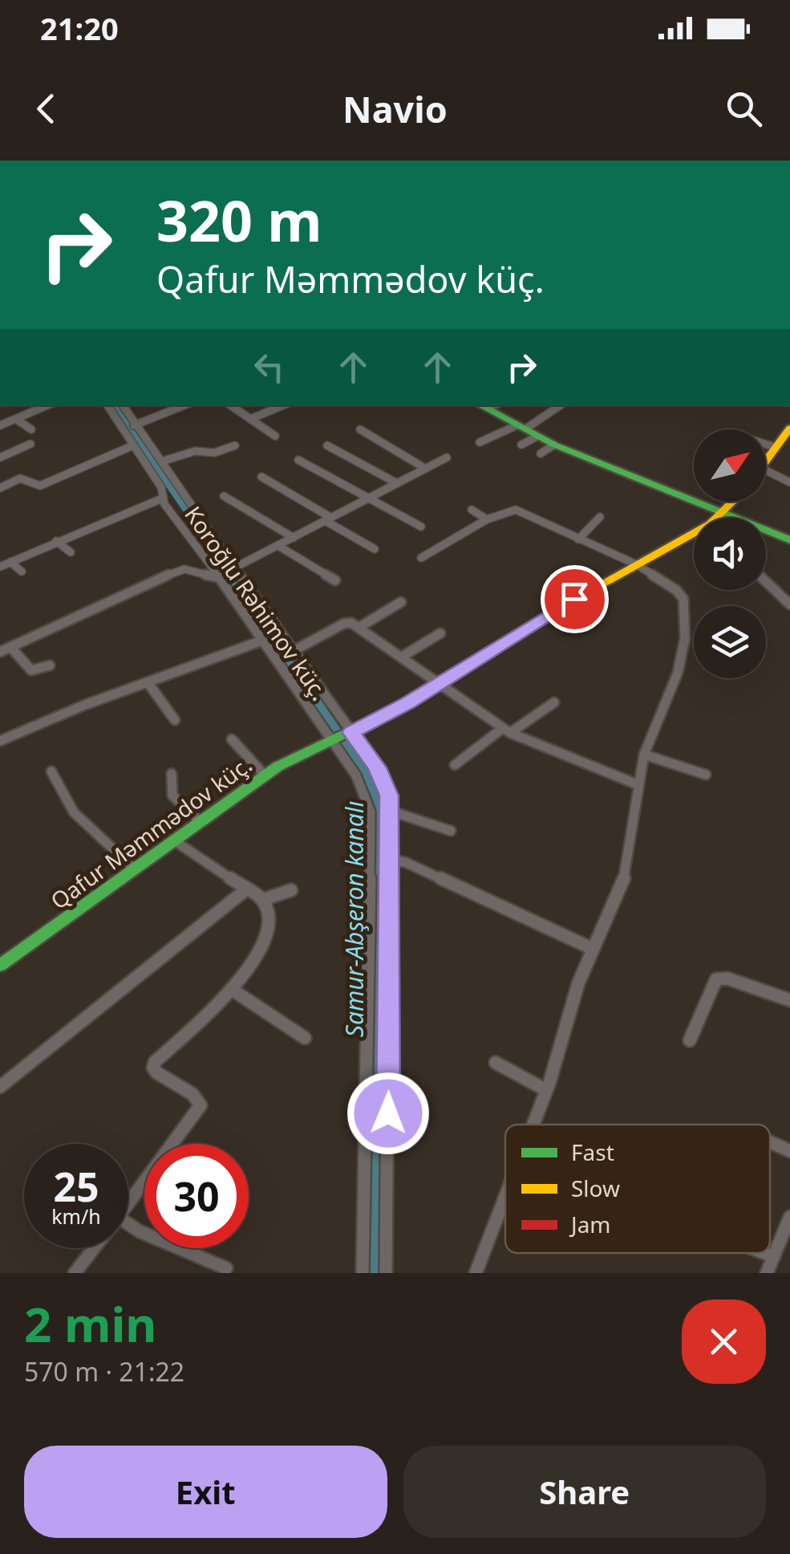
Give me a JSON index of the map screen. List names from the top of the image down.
{
  "streets": {
    "street": ["Koroğlu Rəhimov küç.", "Qafur Məmmədov küç."]
  },
  "crossings": [
    ["Koroğlu Rəhimov küç.", "Qafur Məmmədov küç."]
  ],
  "water": ["Samur-Abşeron kanalı"],
  "legend": ["Fast", "Slow", "Jam"],
  "north": "top right",
  "page": {
    "status": "21:20",
    "header": "Navio",
    "turn": ["320 m", "Qafur Məmmədov küç."],
    "speed": "25 km/h",
    "limit": "30",
    "heading": ["2 min", "570 m · 21:22"],
    "buttons": ["Exit", "Share"]
  }
}
